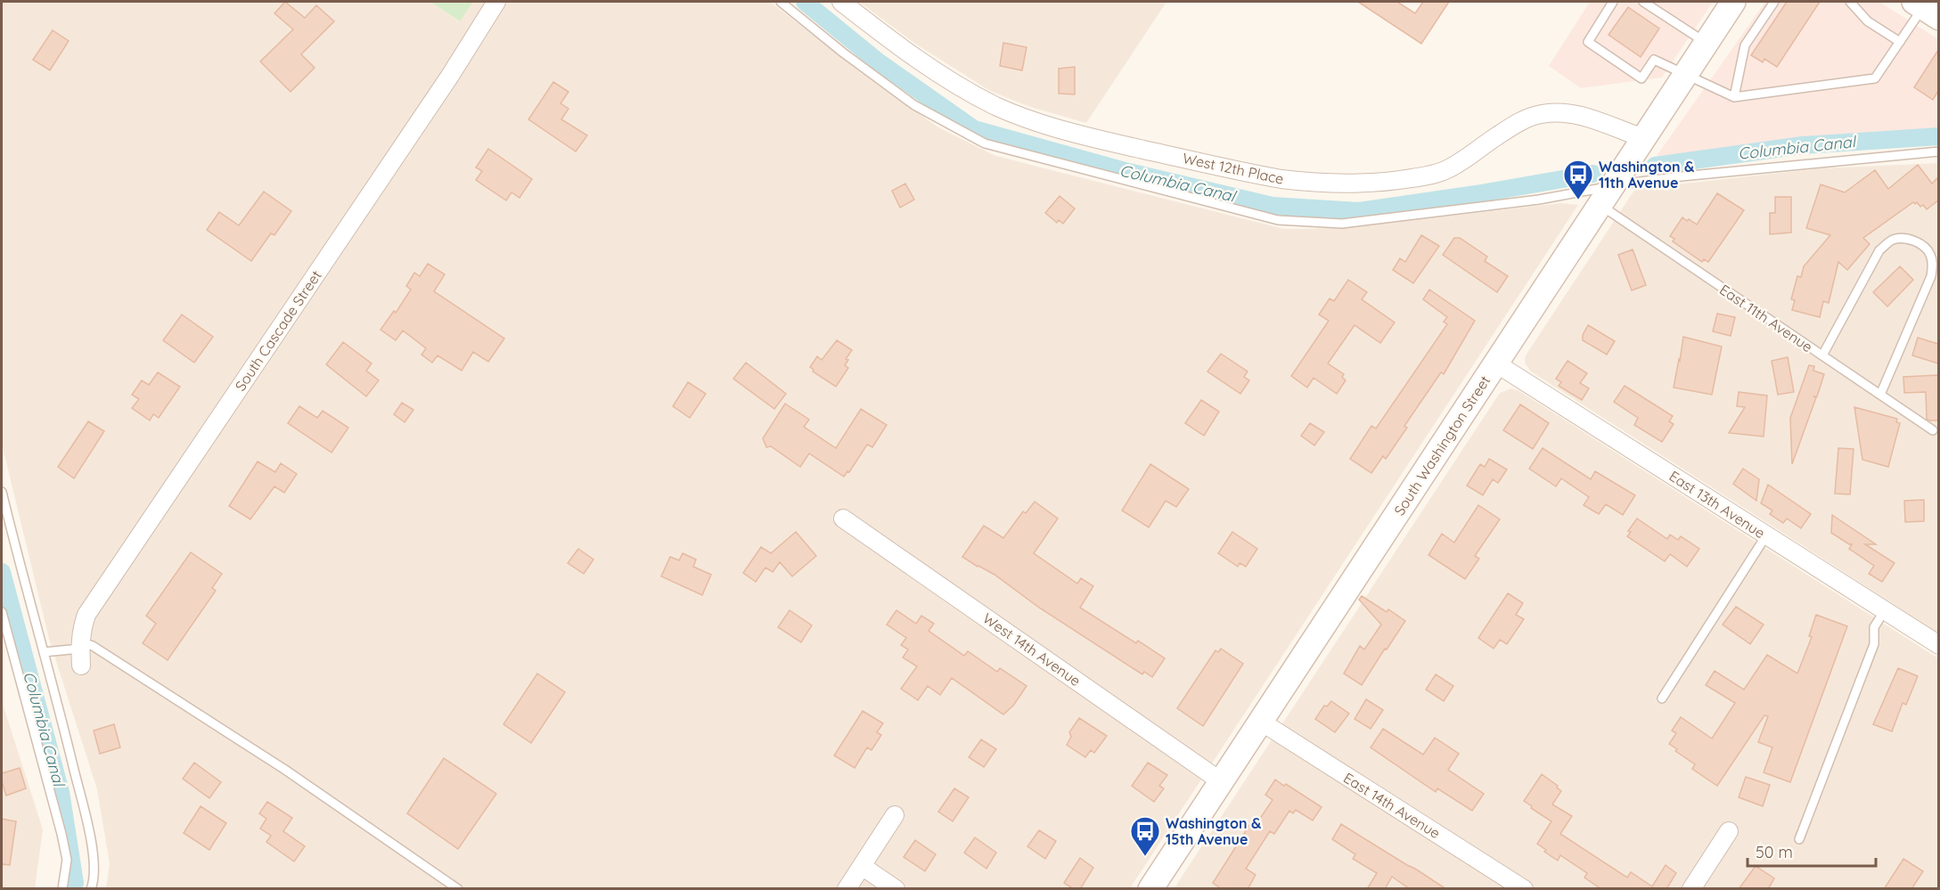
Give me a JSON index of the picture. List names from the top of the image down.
{
  "streets": {
    "main road": ["South Washington Street"],
    "street": [
      "West 12th Place",
      "South Cascade Street",
      "East 13th Avenue",
      "West 14th Avenue",
      "East 14th Avenue"
    ],
    "lane": ["East 11th Avenue"]
  },
  "crossings": [
    ["West 12th Place", "South Washington Street"],
    ["East 11th Avenue", "South Washington Street"],
    ["South Washington Street", "East 13th Avenue"],
    ["South Washington Street", "West 14th Avenue"],
    ["South Washington Street", "East 14th Avenue"]
  ],
  "water": ["Columbia Canal"],
  "places": {
    "bus stop": ["Washington & 11th Avenue", "Washington & 15th Avenue"]
  },
  "scale_bar": "50 m"
}
